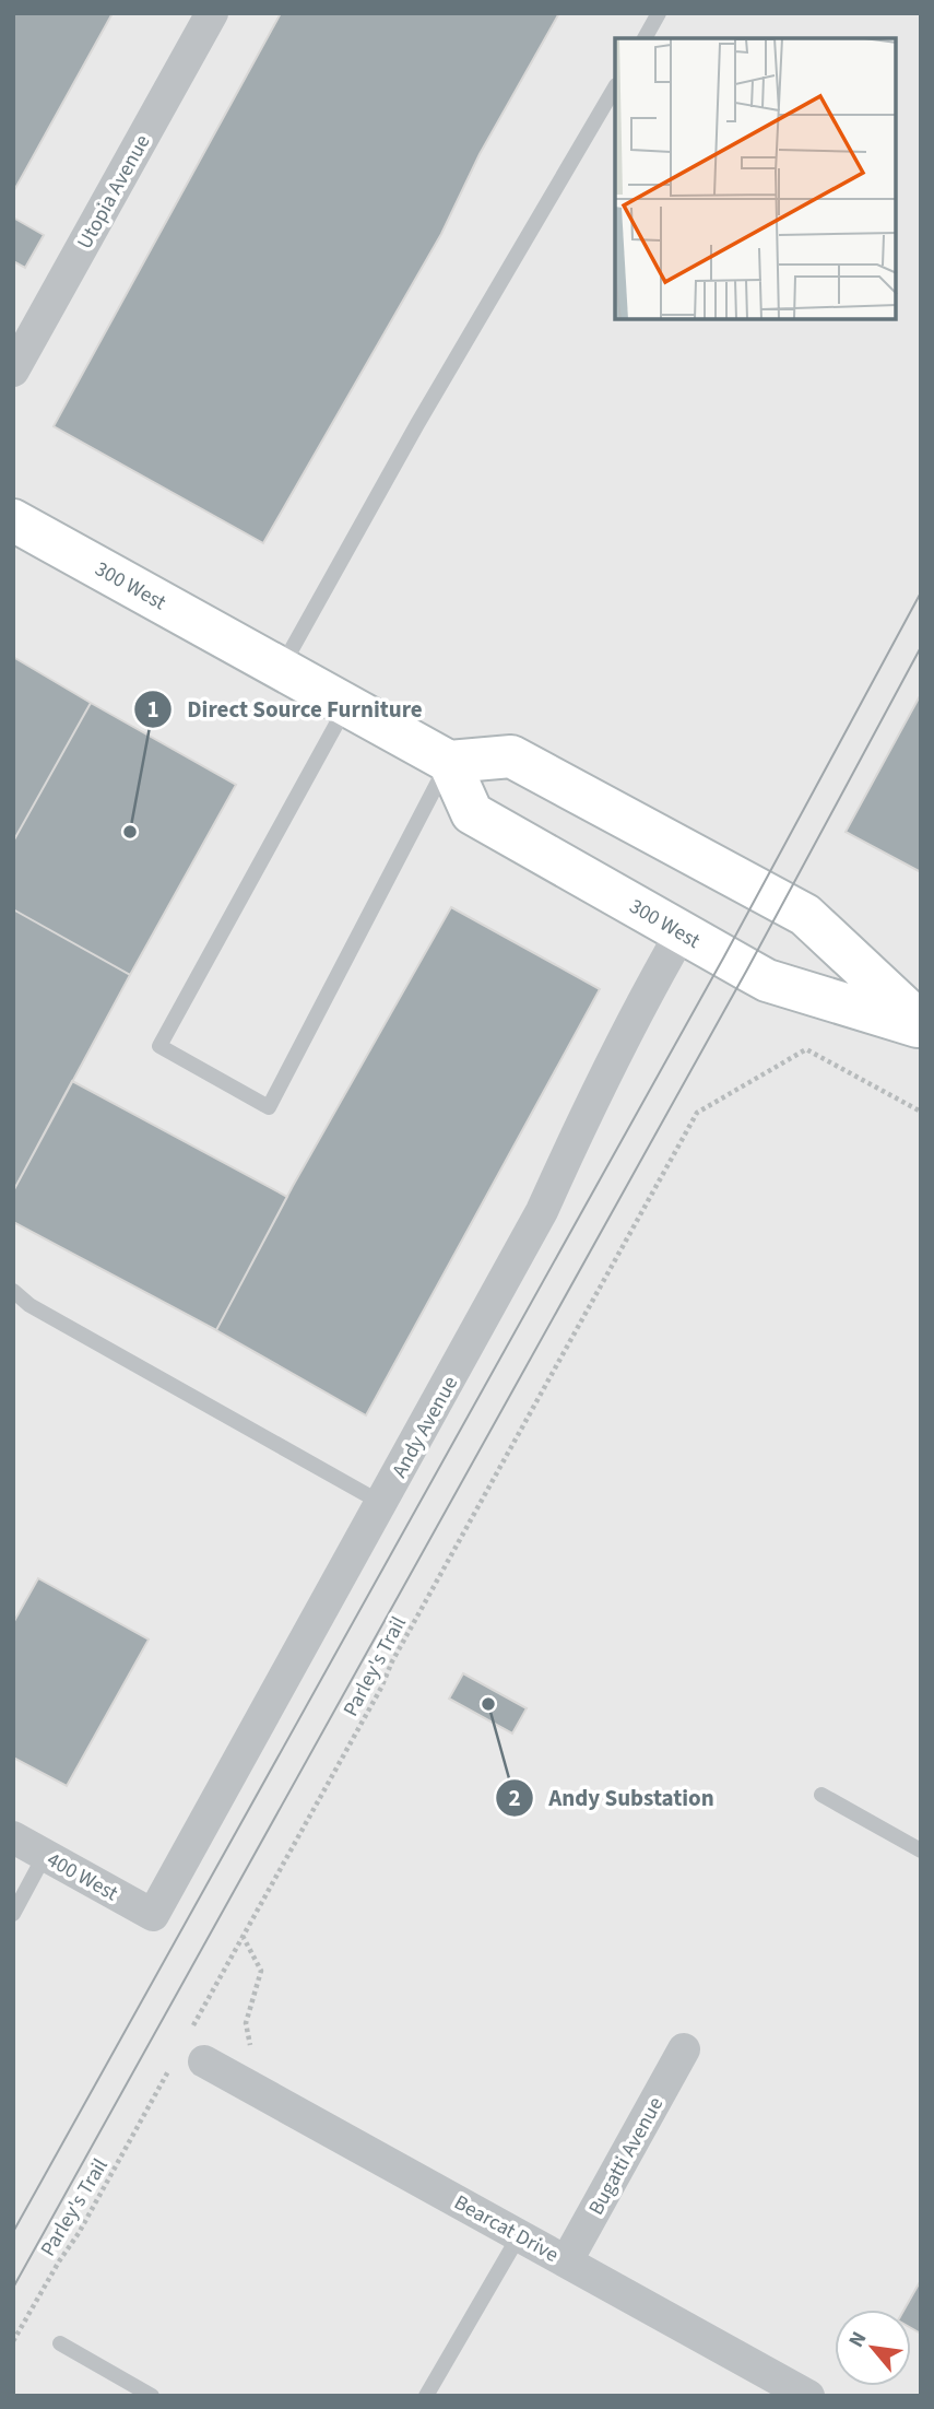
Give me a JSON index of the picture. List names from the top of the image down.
{
  "streets": {
    "main road": ["300 West"],
    "street": [
      "Utopia Avenue",
      "Andy Avenue",
      "400 West",
      "Bugatti Avenue",
      "Bearcat Drive"
    ],
    "path": ["Parley's Trail"]
  },
  "crossings": [
    ["300 West", "Andy Avenue"],
    ["Andy Avenue", "400 West"],
    ["Bugatti Avenue", "Bearcat Drive"]
  ],
  "places": ["Direct Source Furniture", "Andy Substation"],
  "north": "top left"
}
